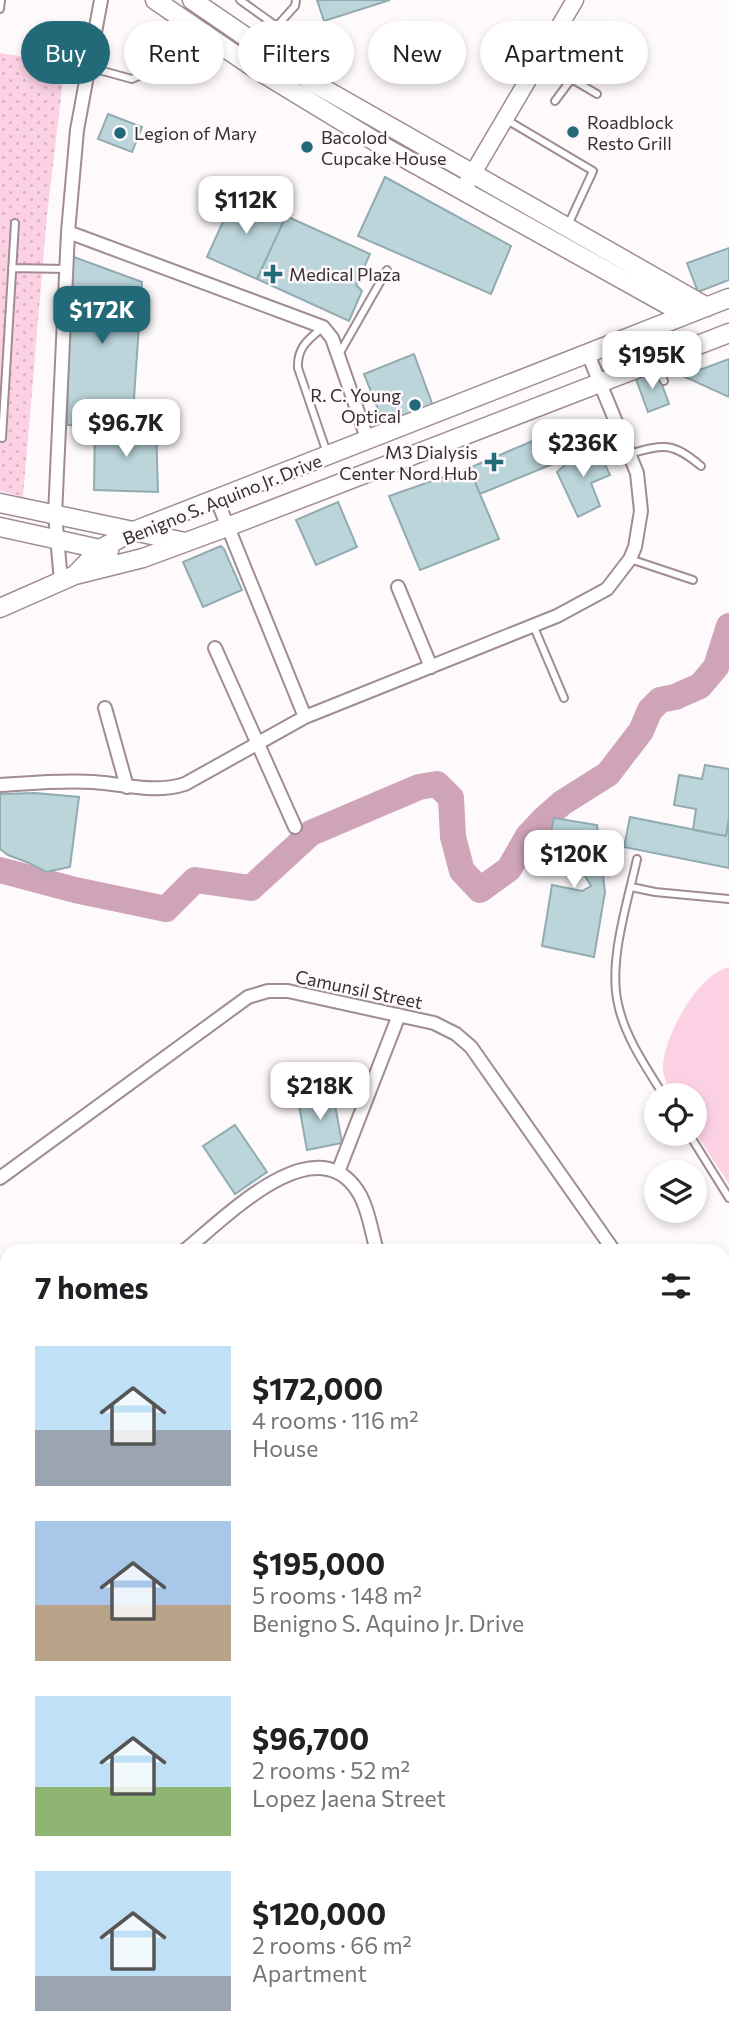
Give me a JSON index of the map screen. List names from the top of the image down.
{
  "streets": {
    "main road": ["Benigno S. Aquino Jr. Drive"],
    "street": ["Camunsil Street"]
  },
  "places": {
    "other": [
      "Roadblock Resto Grill",
      "Legion of Mary",
      "Bacolod Cupcake House",
      "R. C. Young Optical"
    ],
    "health": ["Medical Plaza", "M3 Dialysis Center Nord Hub"]
  },
  "page": {
    "chip": [
      "Buy",
      "Rent",
      "Filters",
      "New",
      "Apartment"
    ],
    "price": [
      "$112K",
      "$172K",
      "$195K",
      "$96.7K",
      "$236K",
      "$120K",
      "$218K"
    ],
    "heading": "7 homes",
    "list": [
      {
        "name": "$172,000",
        "note": "4 rooms · 116 m² · House"
      },
      {
        "name": "$195,000",
        "note": "5 rooms · 148 m² · Benigno S. Aquino Jr. Drive"
      },
      {
        "name": "$96,700",
        "note": "2 rooms · 52 m² · Lopez Jaena Street"
      },
      {
        "name": "$120,000",
        "note": "2 rooms · 66 m² · Apartment"
      }
    ]
  }
}
